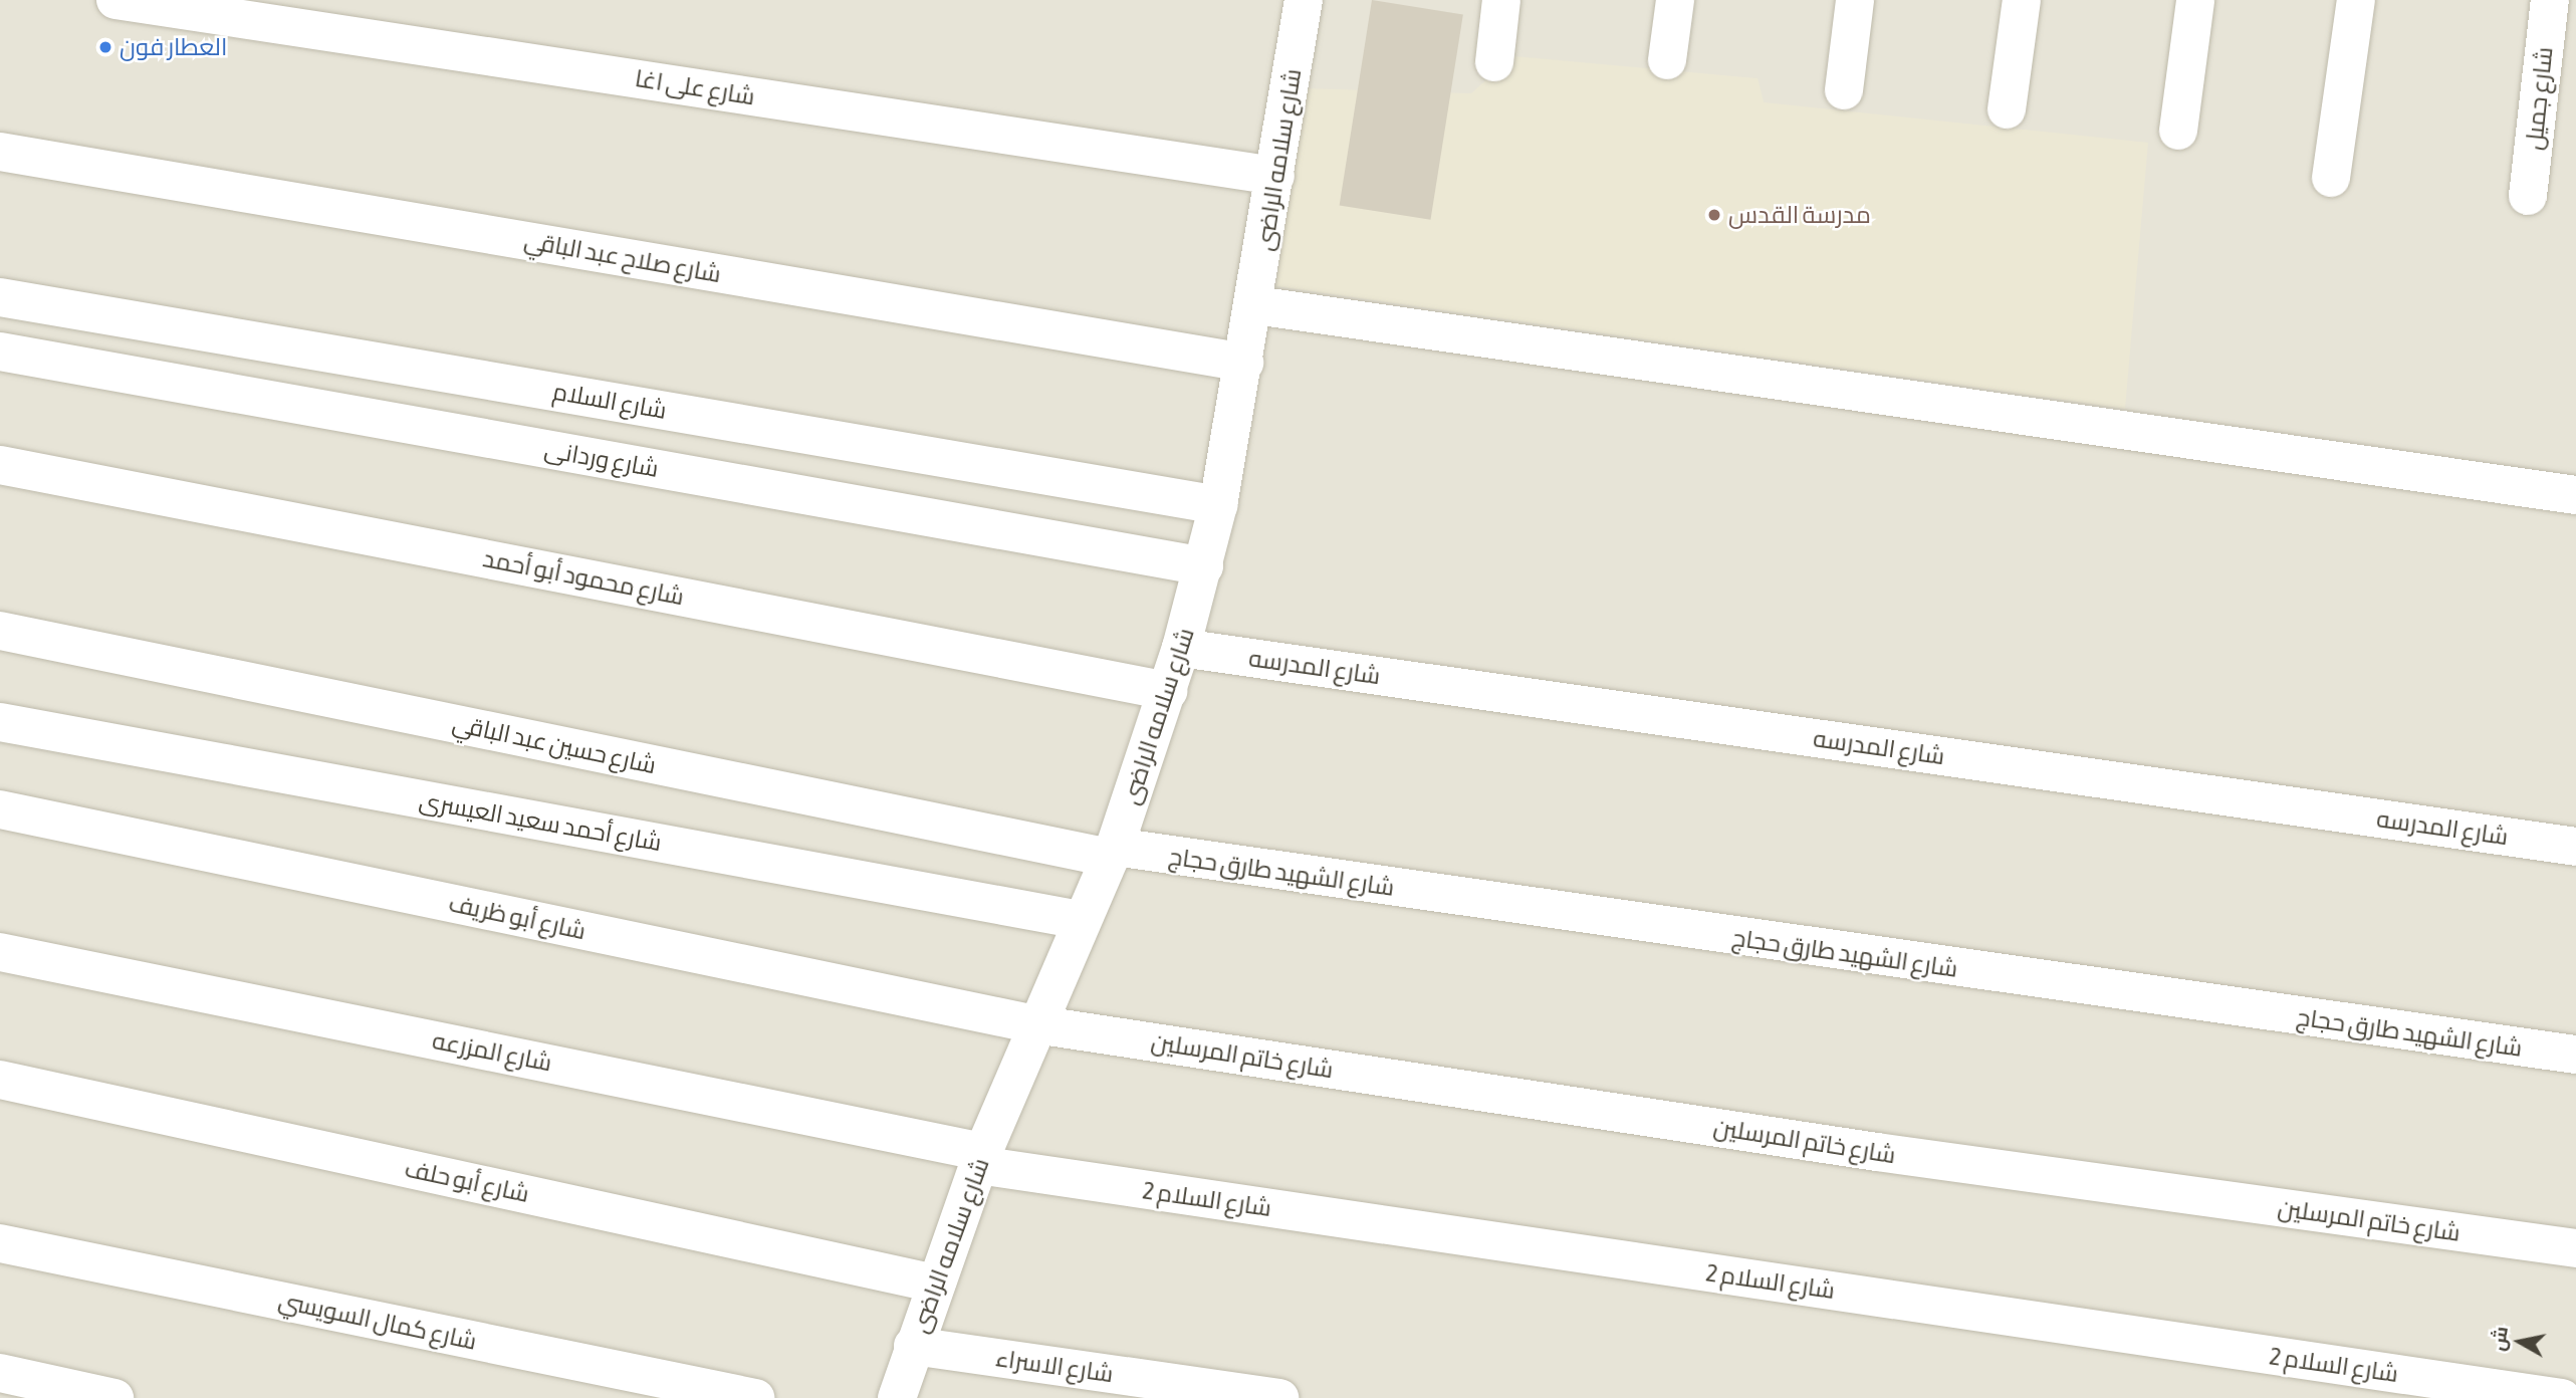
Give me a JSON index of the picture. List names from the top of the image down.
{
  "streets": {
    "street": [
      "شارع على اغا",
      "شارع جميل",
      "شارع سلامه الراضى",
      "شارع صلاح عبد الباقي",
      "شارع السلام",
      "شارع وردانى",
      "شارع محمود أبو أحمد",
      "شارع المدرسه",
      "شارع حسين عبد الباقي",
      "شارع أحمد سعيد العيسرى",
      "شارع الشهيد طارق حجاج",
      "شارع أبو ظريف",
      "شارع المزرعه",
      "شارع خاتم المرسلين",
      "شارع أبو حلف",
      "شارع السلام 2",
      "شارع كمال السويسي",
      "شارع الاسراء"
    ]
  },
  "crossings": [
    ["شارع على اغا", "شارع سلامه الراضى"],
    ["شارع سلامه الراضى", "شارع صلاح عبد الباقي"],
    ["شارع سلامه الراضى", "شارع السلام"],
    ["شارع سلامه الراضى", "شارع وردانى"],
    ["شارع سلامه الراضى", "شارع محمود أبو أحمد"],
    ["شارع سلامه الراضى", "شارع المدرسه"],
    ["شارع سلامه الراضى", "شارع حسين عبد الباقي"],
    ["شارع سلامه الراضى", "شارع أحمد سعيد العيسرى"],
    ["شارع سلامه الراضى", "شارع الشهيد طارق حجاج"],
    ["شارع سلامه الراضى", "شارع أبو ظريف"],
    ["شارع سلامه الراضى", "شارع المزرعه"],
    ["شارع سلامه الراضى", "شارع خاتم المرسلين"],
    ["شارع سلامه الراضى", "شارع أبو حلف"],
    ["شارع سلامه الراضى", "شارع السلام 2"],
    ["شارع سلامه الراضى", "شارع الاسراء"],
    ["شارع حسين عبد الباقي", "شارع الشهيد طارق حجاج"],
    ["شارع أبو ظريف", "شارع خاتم المرسلين"],
    ["شارع المزرعه", "شارع السلام 2"]
  ],
  "places": ["العطار فون", "مدرسة القدس"],
  "north": "left"
}
